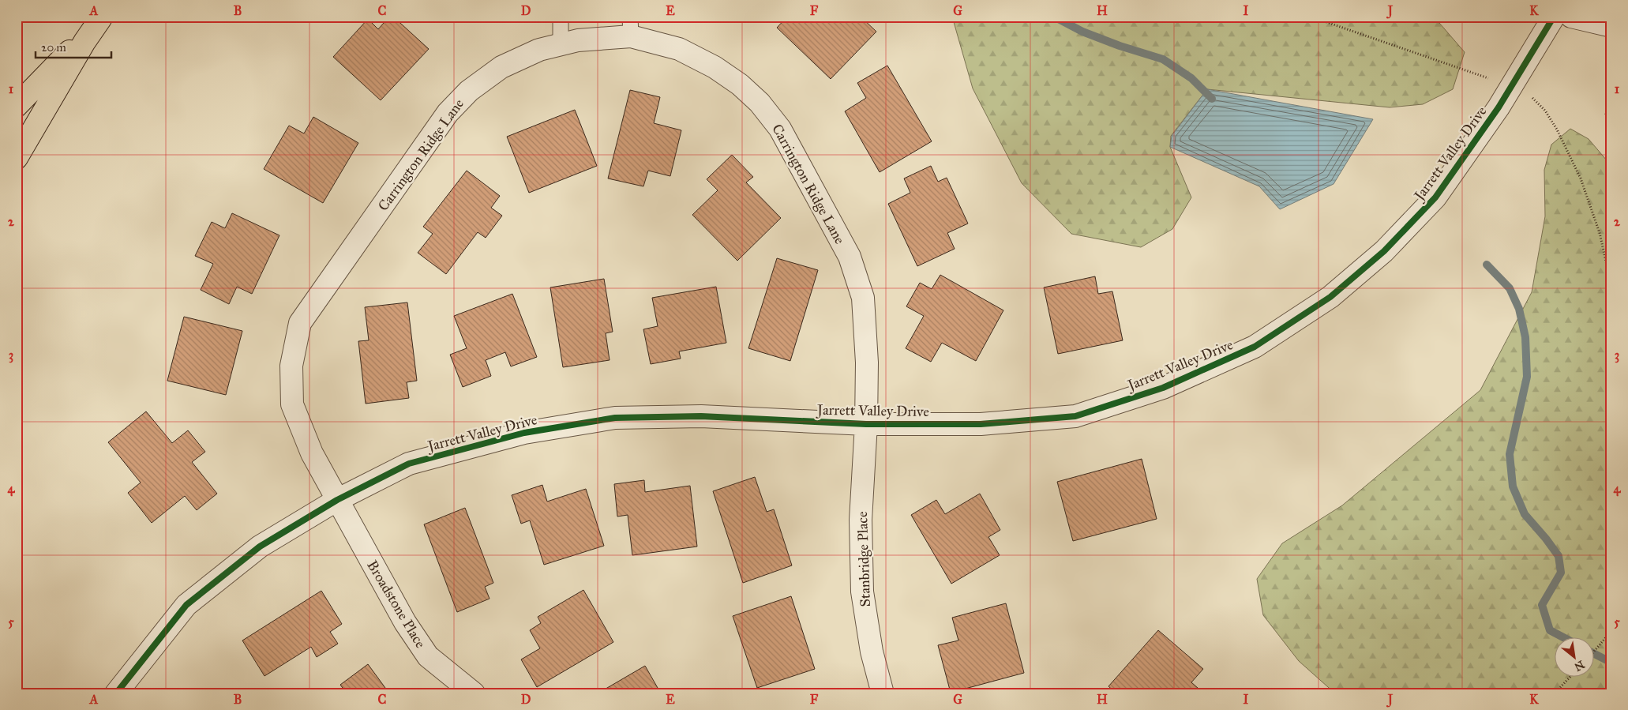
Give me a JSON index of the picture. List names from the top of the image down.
{
  "streets": {
    "street": [
      "Jarrett Valley Drive",
      "Carrington Ridge Lane",
      "Stanbridge Place",
      "Broadstone Place"
    ]
  },
  "crossings": [
    ["Jarrett Valley Drive", "Carrington Ridge Lane"],
    ["Jarrett Valley Drive", "Stanbridge Place"],
    ["Jarrett Valley Drive", "Broadstone Place"],
    ["Carrington Ridge Lane", "Stanbridge Place"],
    ["Carrington Ridge Lane", "Broadstone Place"]
  ],
  "scale_bar": "20 m",
  "north": "bottom right",
  "grid": {
    "columns": [
      "A",
      "B",
      "C",
      "D",
      "E",
      "F",
      "G",
      "H",
      "I",
      "J",
      "K"
    ],
    "rows": [
      "1",
      "2",
      "3",
      "4",
      "5"
    ]
  }
}
